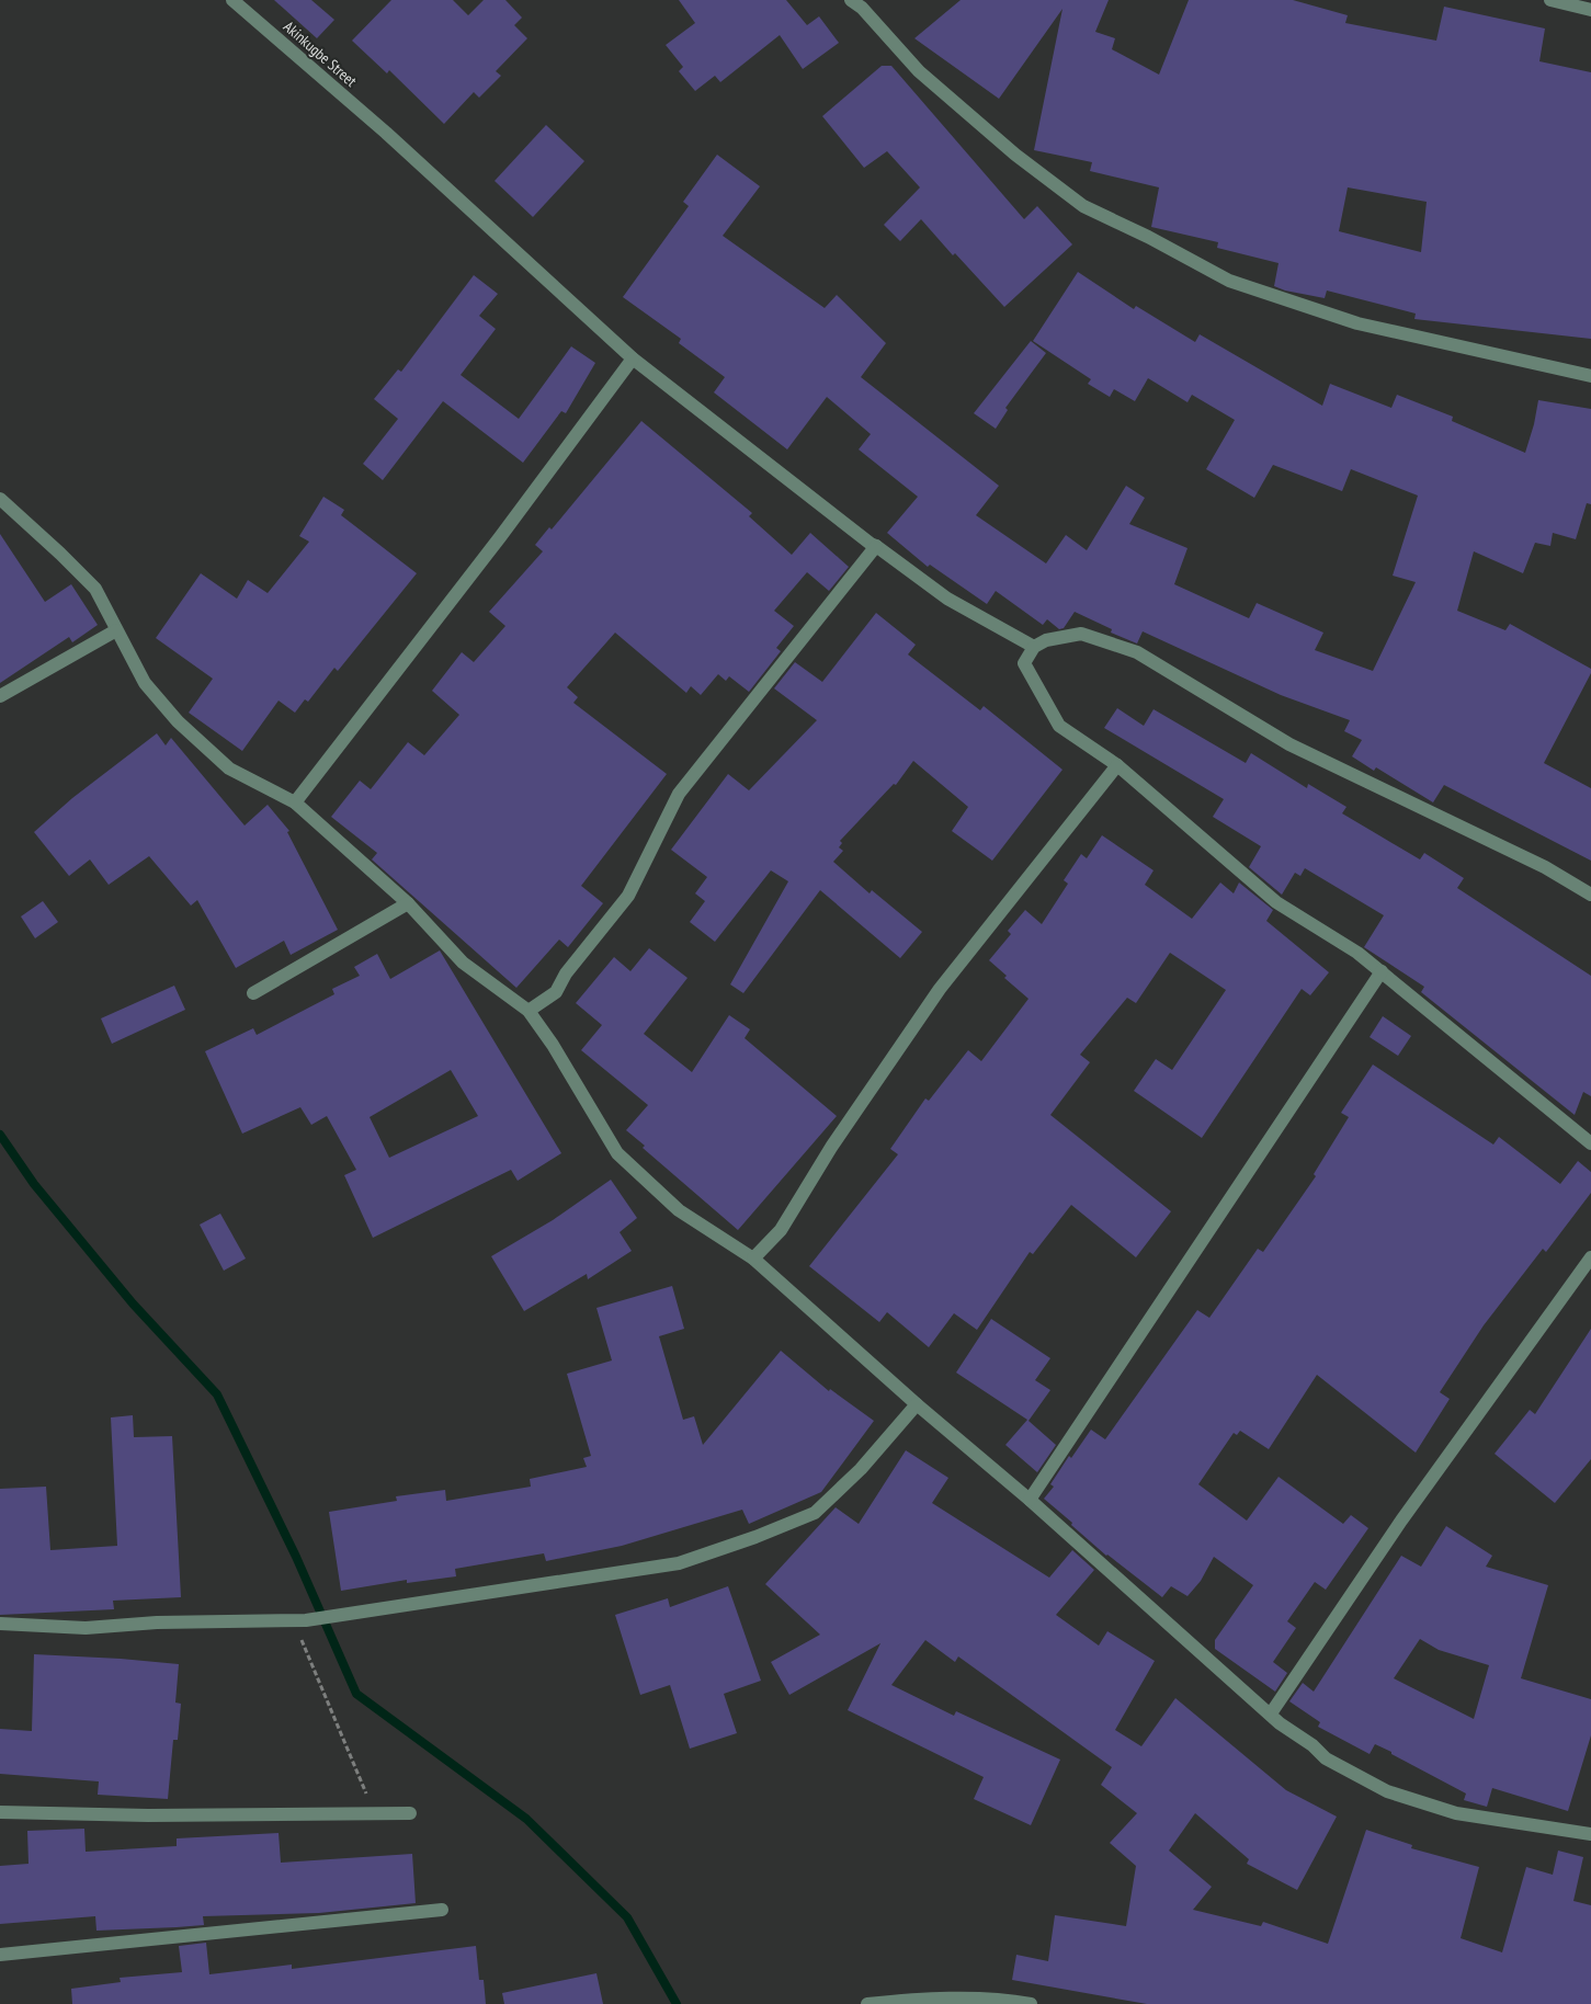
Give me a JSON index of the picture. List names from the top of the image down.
{
  "streets": {
    "street": ["Akinkugbe Street"]
  }
}
